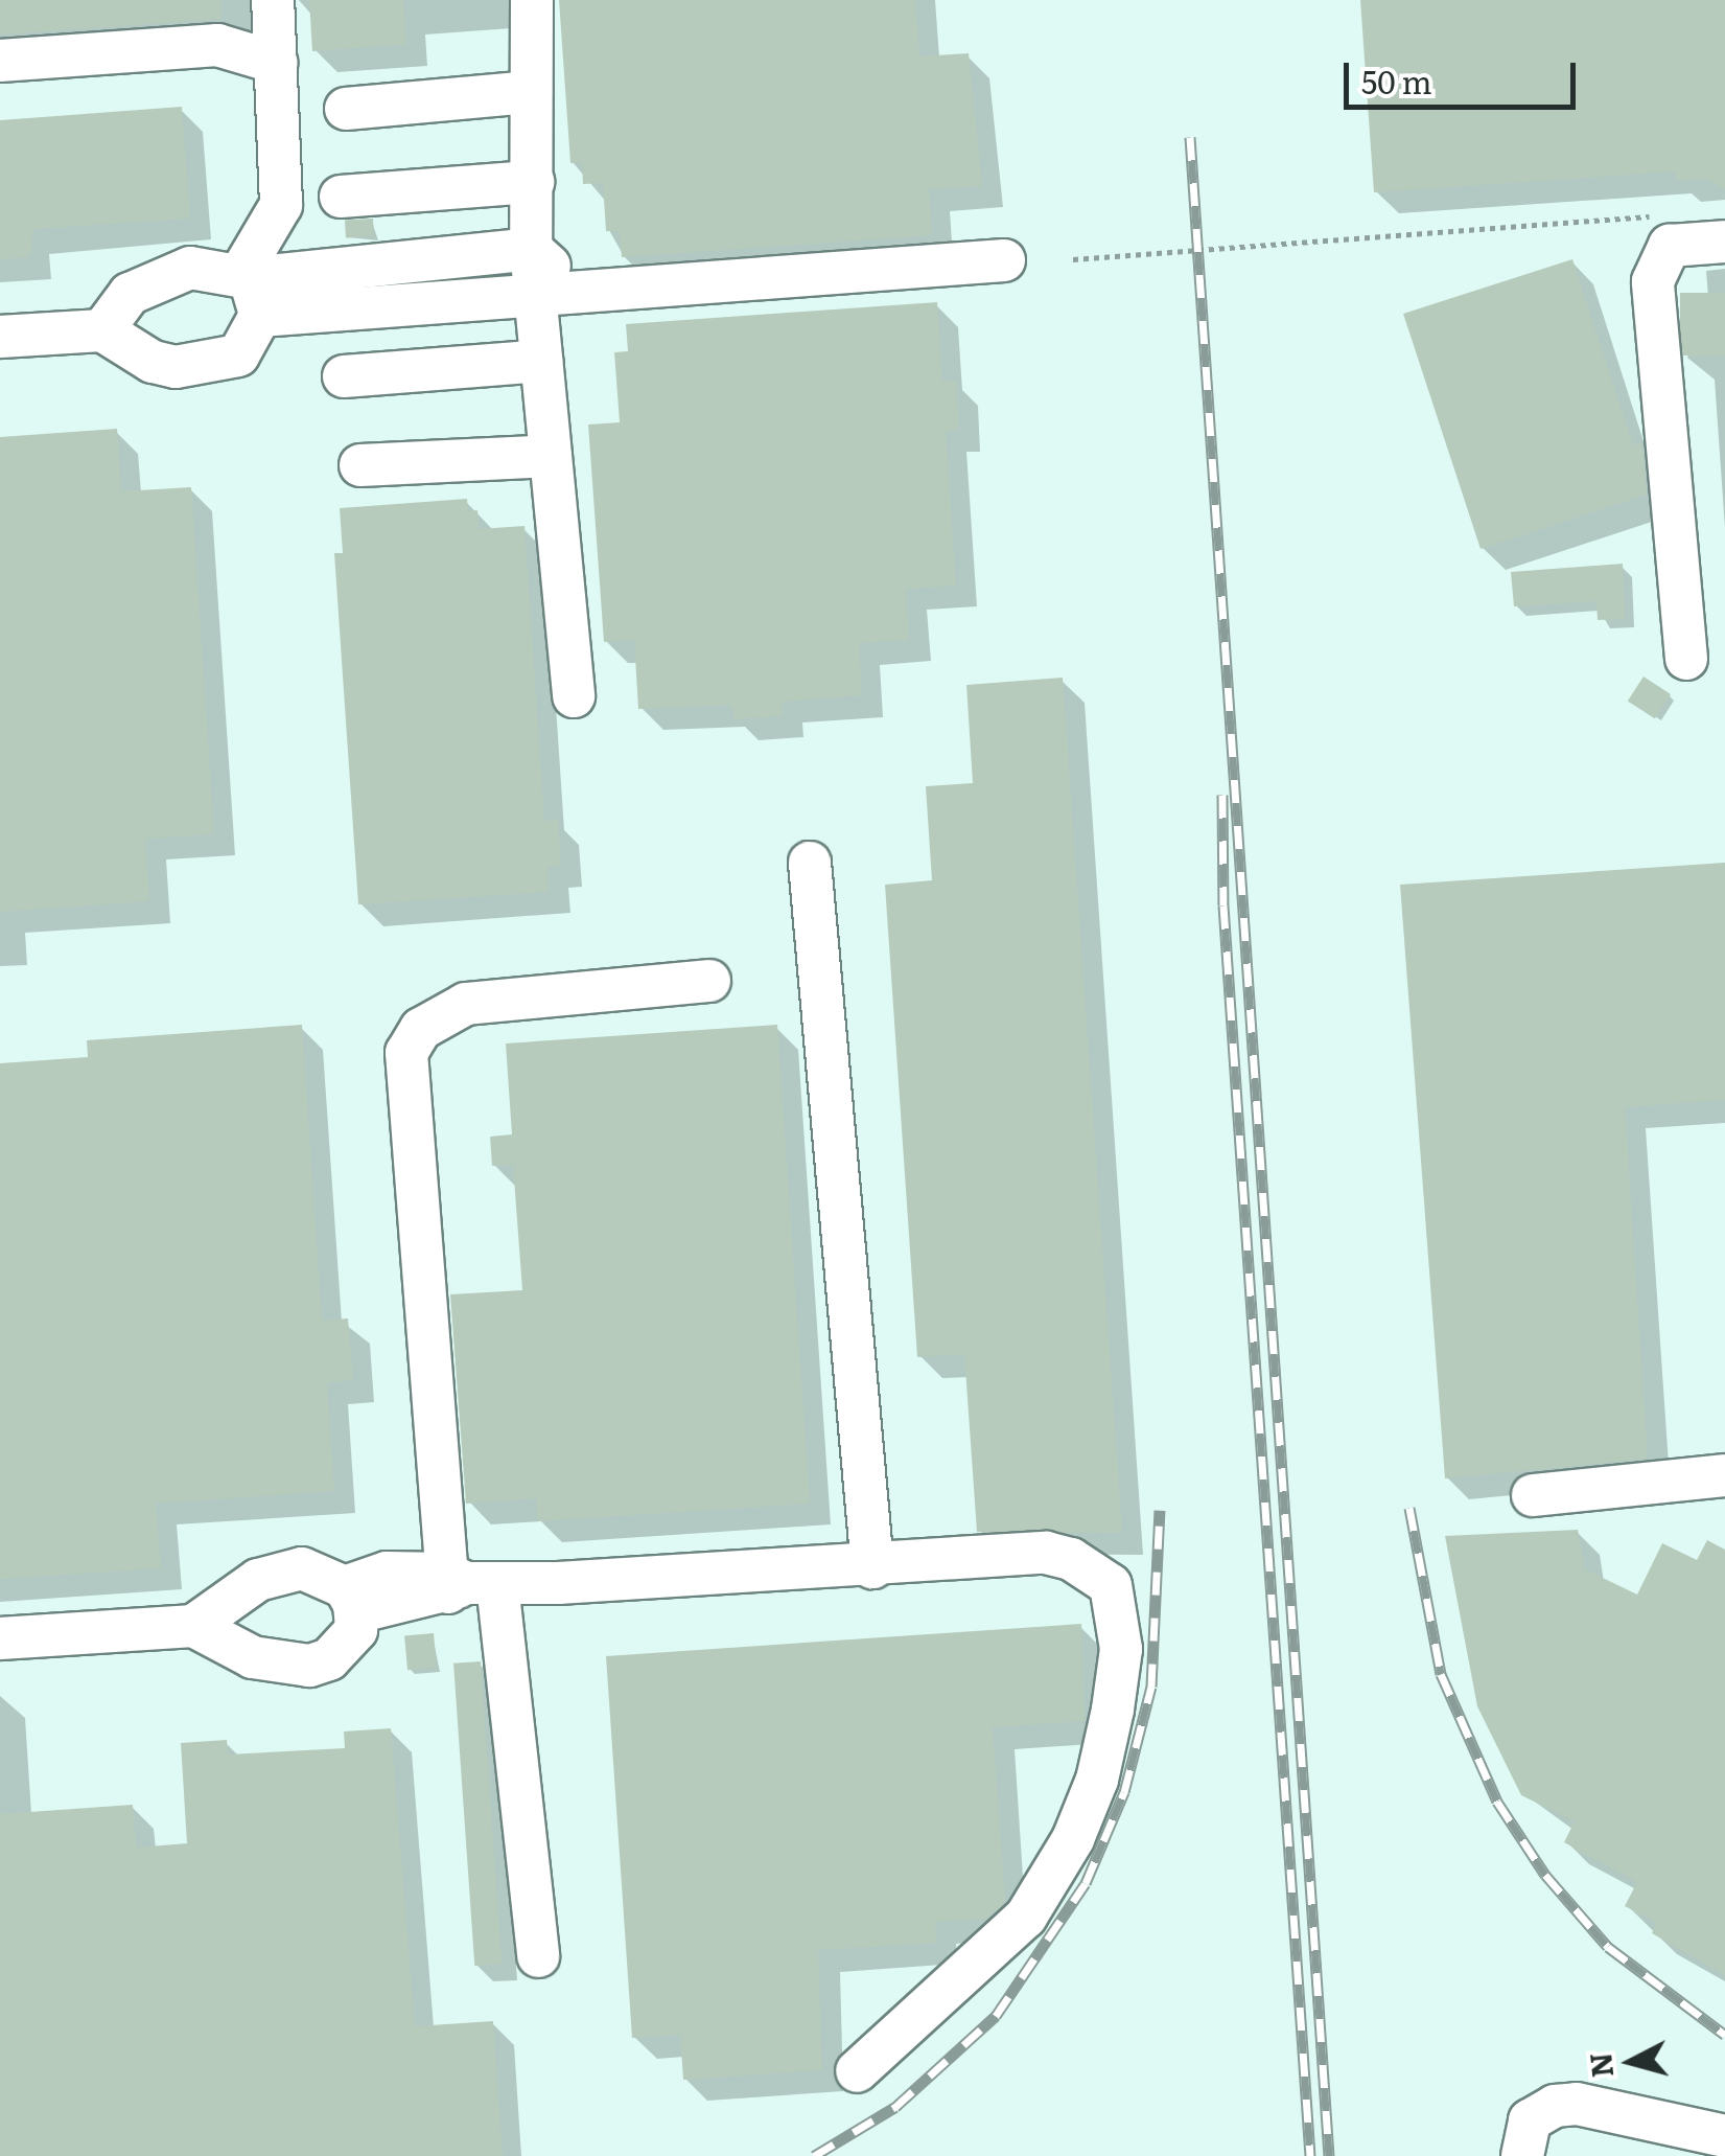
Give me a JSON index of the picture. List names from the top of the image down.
{
  "scale_bar": "50 m",
  "north": "left"
}
